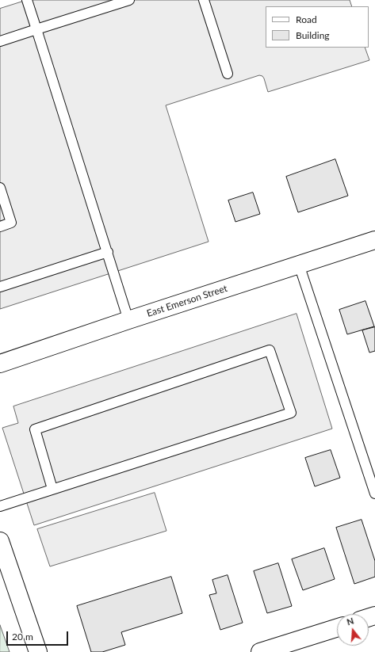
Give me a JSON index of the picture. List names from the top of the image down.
{
  "streets": {
    "main road": ["East Emerson Street"]
  },
  "legend": ["Road", "Building"],
  "scale_bar": "20 m",
  "north": "top"
}
